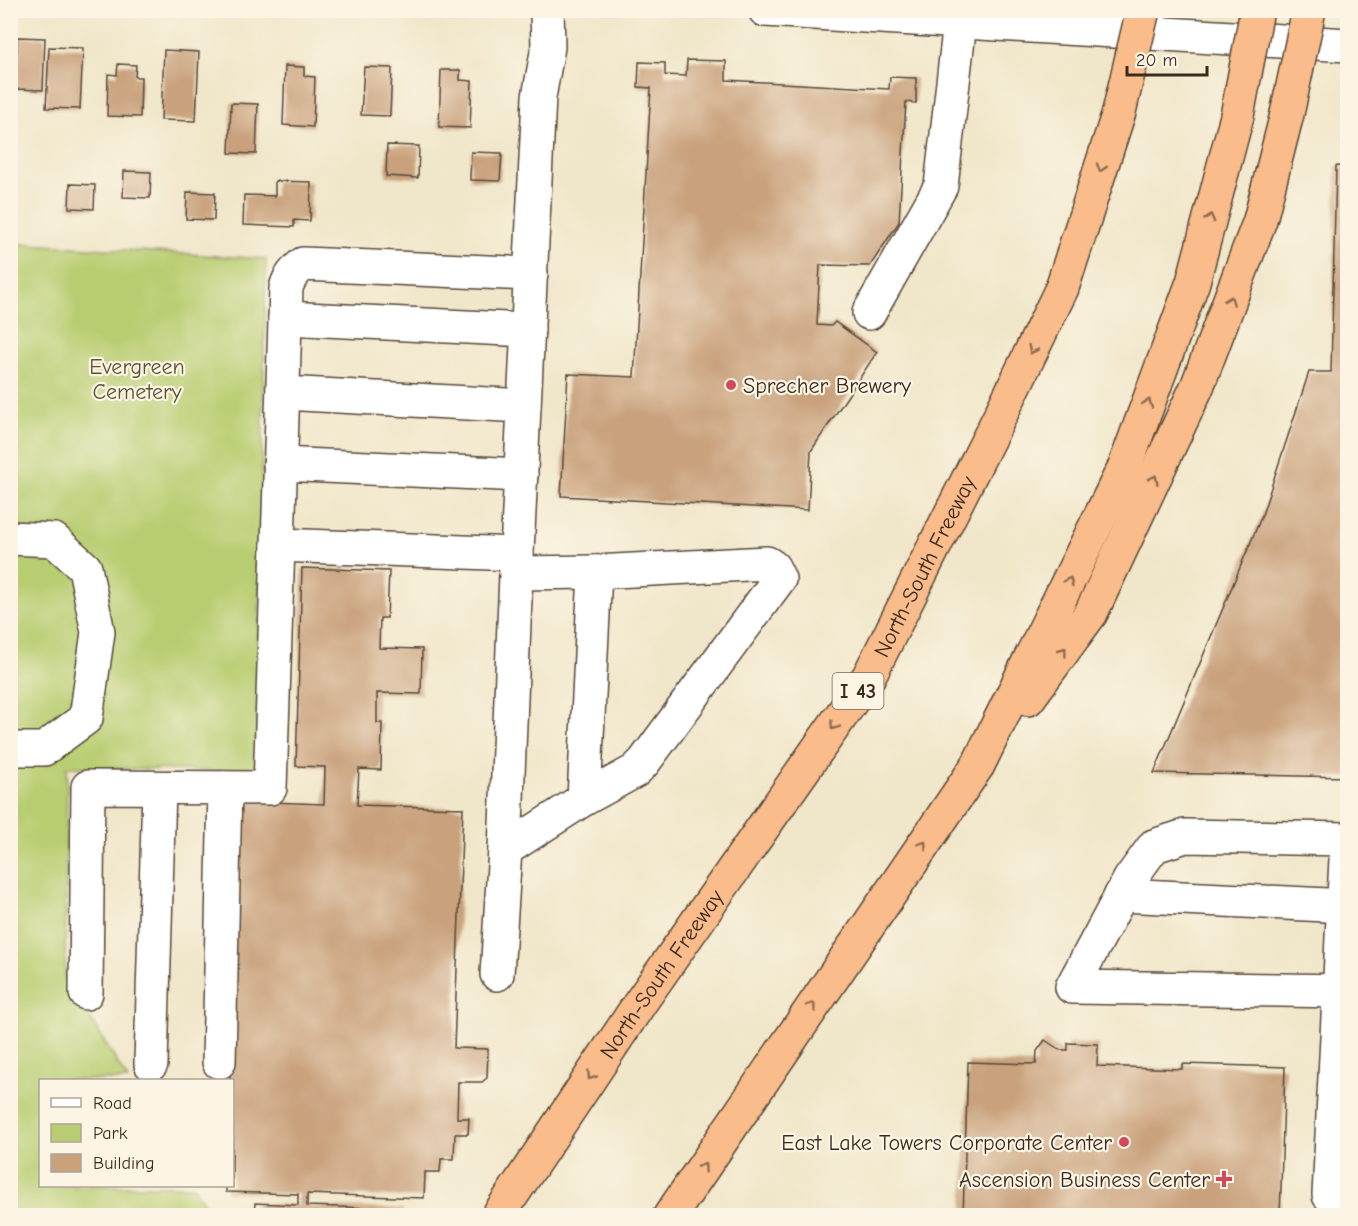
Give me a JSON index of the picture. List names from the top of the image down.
{
  "streets": {
    "highway": ["North-South Freeway", "I 43"]
  },
  "parks": ["Evergreen Cemetery"],
  "places": {
    "other": ["Sprecher Brewery", "East Lake Towers Corporate Center"],
    "health": ["Ascension Business Center"]
  },
  "legend": ["Road", "Park", "Building"],
  "scale_bar": "20 m"
}
